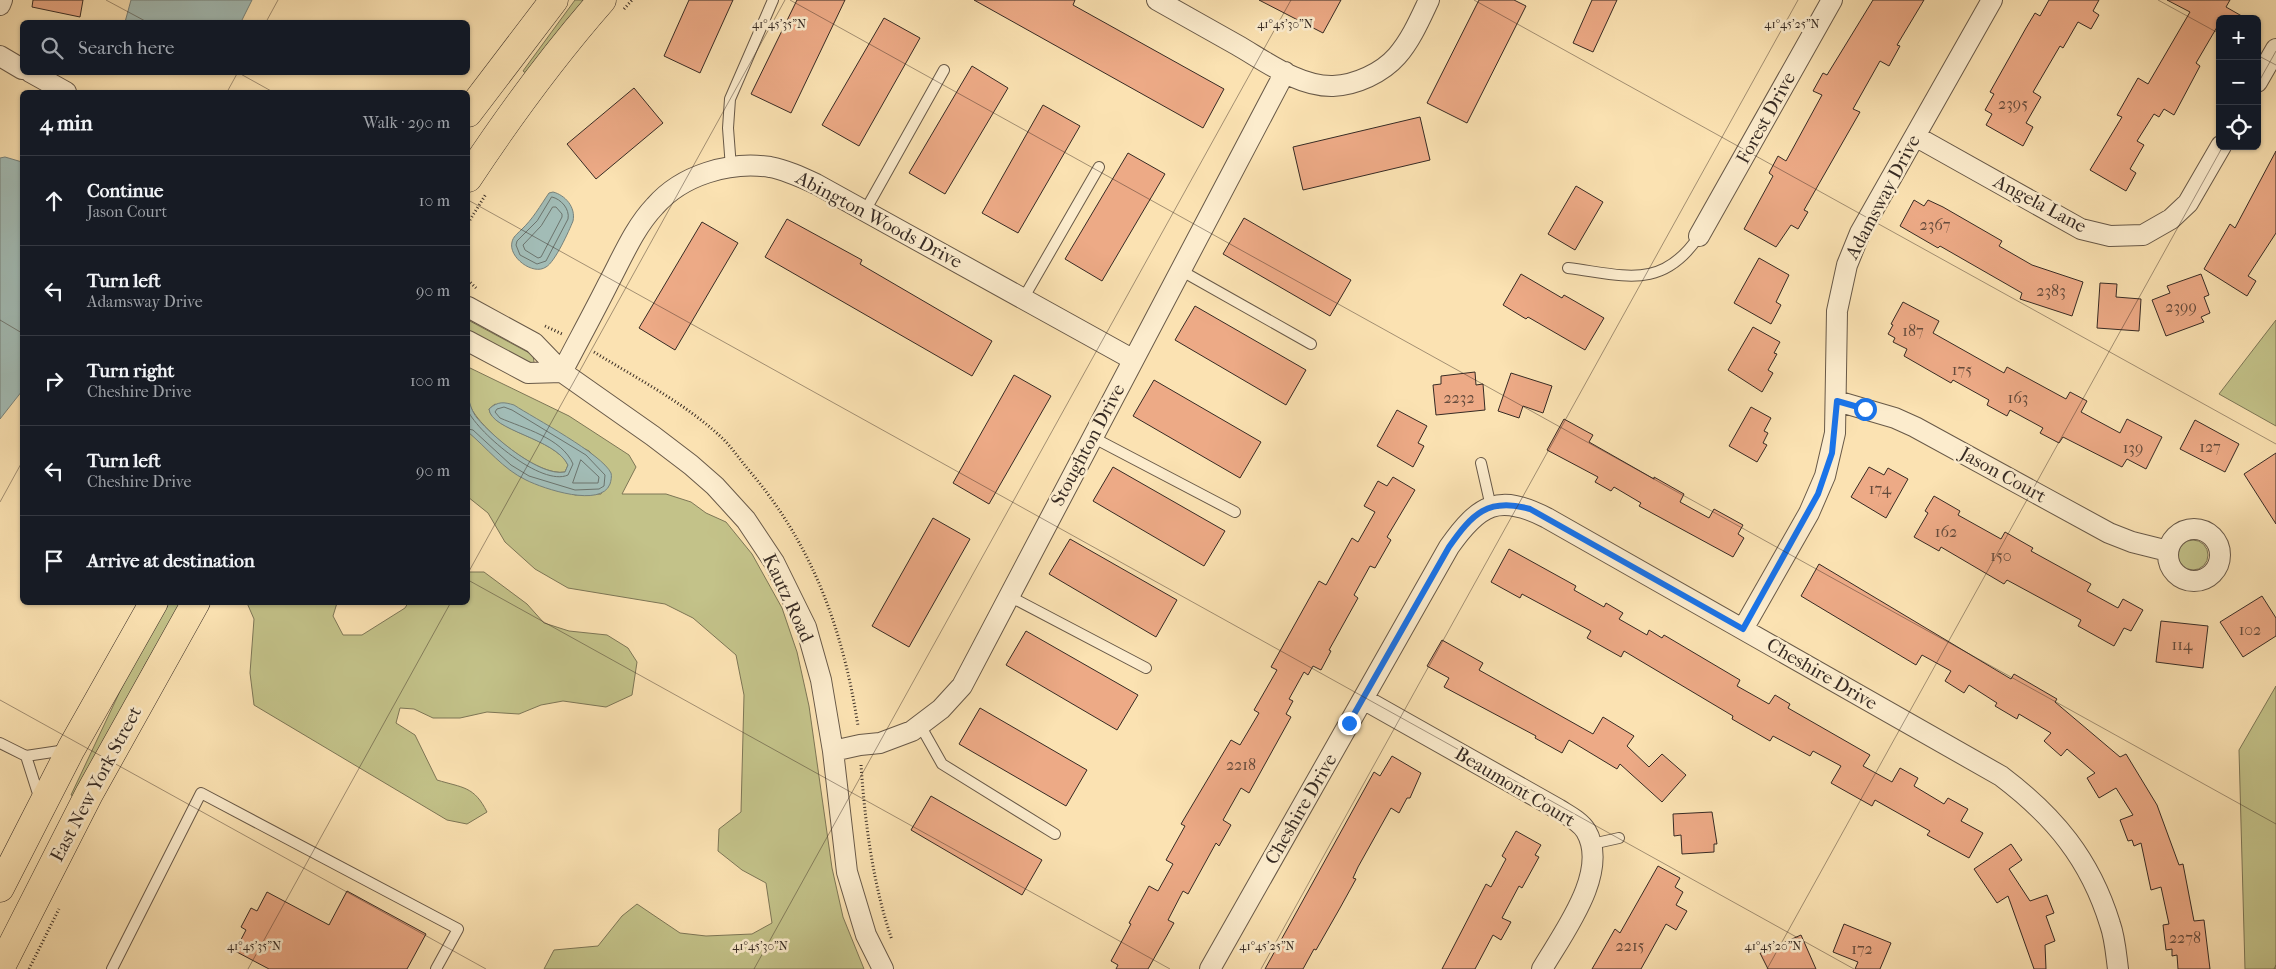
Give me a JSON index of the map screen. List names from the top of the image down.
{
  "streets": {
    "main road": ["East New York Street"],
    "street": [
      "Forest Drive",
      "Adamsway Drive",
      "Angela Lane",
      "Abington Woods Drive",
      "Stoughton Drive",
      "Jason Court",
      "Kautz Road",
      "Cheshire Drive",
      "Beaumont Court"
    ]
  },
  "crossings": [
    ["Adamsway Drive", "Angela Lane"],
    ["Adamsway Drive", "Jason Court"],
    ["Adamsway Drive", "Cheshire Drive"],
    ["Abington Woods Drive", "Stoughton Drive"],
    ["Abington Woods Drive", "Kautz Road"],
    ["Stoughton Drive", "Kautz Road"],
    ["Cheshire Drive", "Beaumont Court"]
  ],
  "house_numbers": [
    "2395",
    "2367",
    "2383",
    "2399",
    "187",
    "175",
    "2232",
    "163",
    "127",
    "139",
    "174",
    "162",
    "150",
    "102",
    "114",
    "2218",
    "2278",
    "2215",
    "172"
  ],
  "page": {
    "map_buttons": ["+", "−"],
    "search": "Search here",
    "heading": ["4 min", "Walk · 290 m"],
    "list": [
      ["Continue", "Jason Court", "10 m"],
      ["Turn left", "Adamsway Drive", "90 m"],
      ["Turn right", "Cheshire Drive", "100 m"],
      ["Turn left", "Cheshire Drive", "90 m"],
      "Arrive at destination"
    ]
  },
  "coordinates": [
    "41°45'30\"N",
    "41°45'25\"N",
    "41°45'35\"N",
    "41°45'20\"N"
  ]
}
